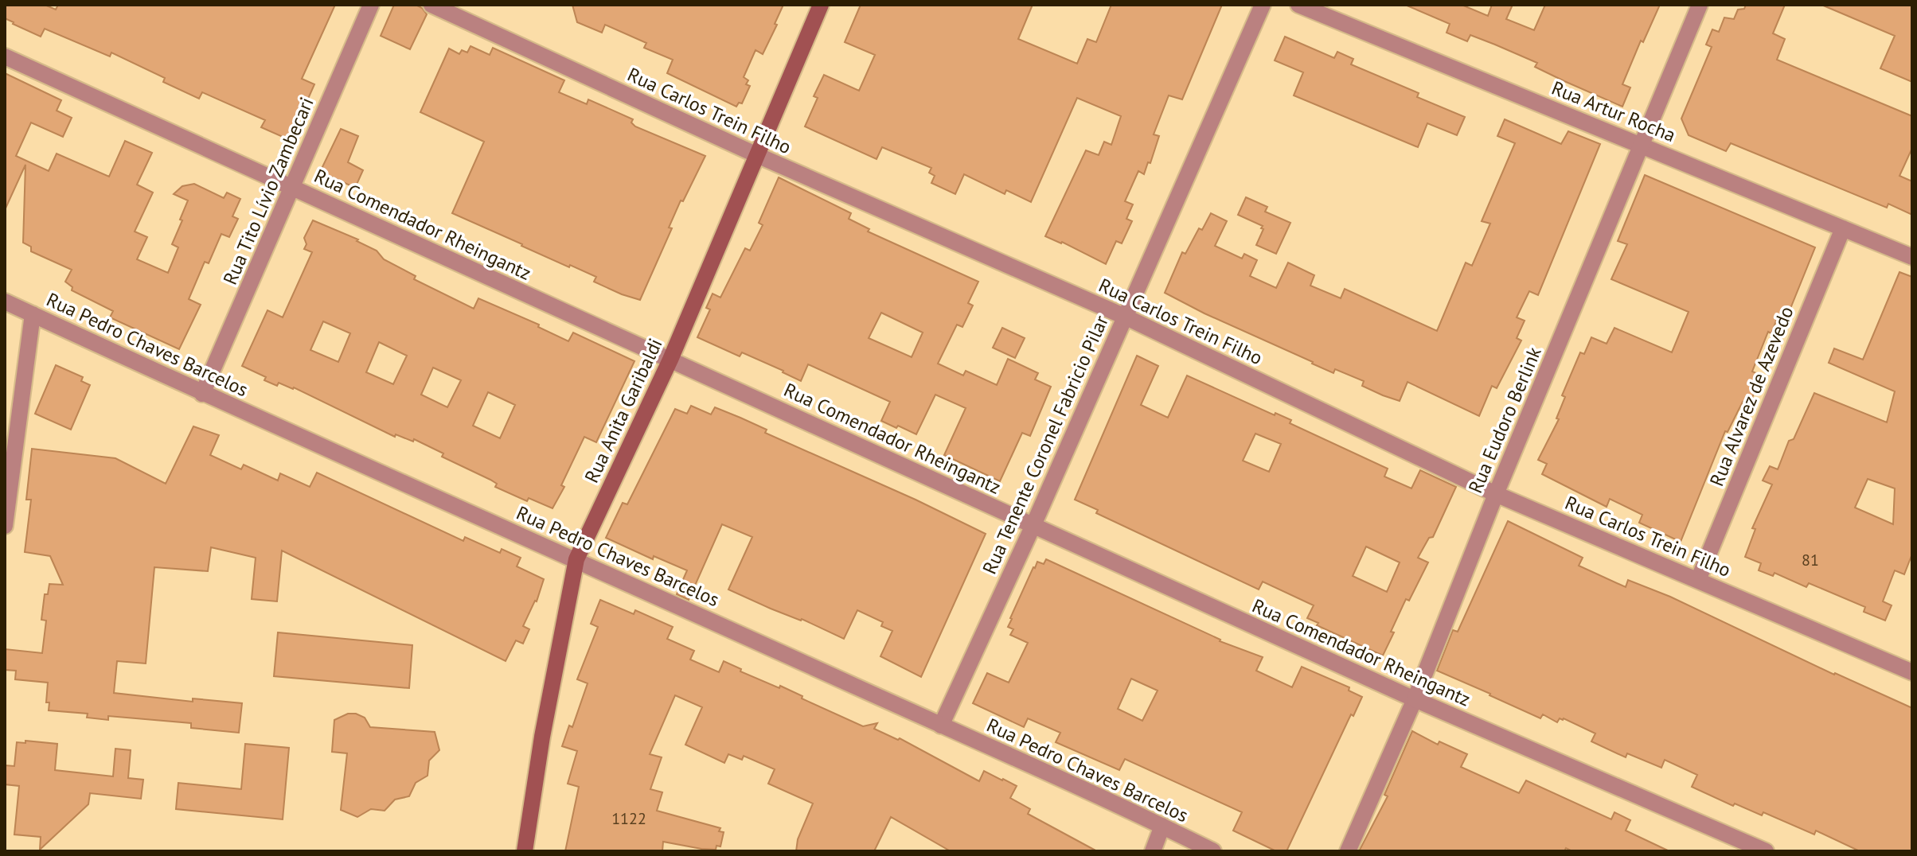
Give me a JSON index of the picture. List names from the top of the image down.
{
  "streets": {
    "main road": ["Rua Anita Garibaldi"],
    "street": [
      "Rua Carlos Trein Filho",
      "Rua Artur Rocha",
      "Rua Tito Lívio Zambecari",
      "Rua Comendador Rheingantz",
      "Rua Pedro Chaves Barcelos",
      "Rua Alvarez de Azevedo",
      "Rua Eudoro Berlink",
      "Rua Tenente Coronel Fabricio Pilar"
    ]
  },
  "crossings": [
    ["Rua Carlos Trein Filho", "Rua Alvarez de Azevedo"],
    ["Rua Carlos Trein Filho", "Rua Anita Garibaldi"],
    ["Rua Carlos Trein Filho", "Rua Eudoro Berlink"],
    ["Rua Carlos Trein Filho", "Rua Tenente Coronel Fabricio Pilar"],
    ["Rua Artur Rocha", "Rua Alvarez de Azevedo"],
    ["Rua Artur Rocha", "Rua Eudoro Berlink"],
    ["Rua Tito Lívio Zambecari", "Rua Comendador Rheingantz"],
    ["Rua Tito Lívio Zambecari", "Rua Pedro Chaves Barcelos"],
    ["Rua Comendador Rheingantz", "Rua Anita Garibaldi"],
    ["Rua Comendador Rheingantz", "Rua Eudoro Berlink"],
    ["Rua Comendador Rheingantz", "Rua Tenente Coronel Fabricio Pilar"],
    ["Rua Pedro Chaves Barcelos", "Rua Anita Garibaldi"],
    ["Rua Pedro Chaves Barcelos", "Rua Tenente Coronel Fabricio Pilar"]
  ],
  "house_numbers": ["81", "1122"]
}
